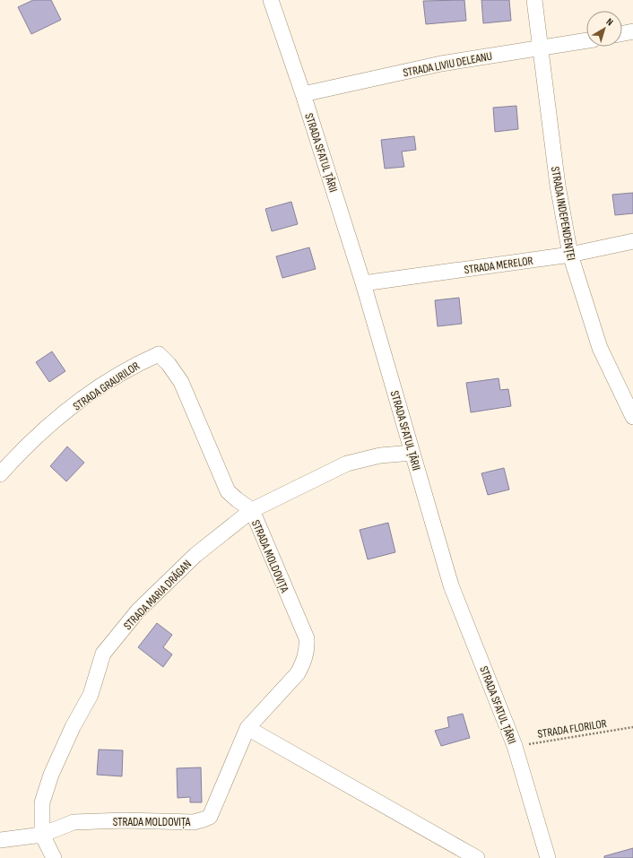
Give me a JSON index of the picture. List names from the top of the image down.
{
  "streets": {
    "street": [
      "STRADA LIVIU DELEANU",
      "STRADA SFATUL ȚĂRII",
      "STRADA INDEPENDENȚEI",
      "STRADA MERELOR",
      "STRADA GRAURILOR",
      "STRADA MOLDOVIȚA",
      "STRADA MARIA DRĂGAN"
    ],
    "path": ["STRADA FLORILOR"]
  },
  "crossings": [
    ["STRADA LIVIU DELEANU", "STRADA SFATUL ȚĂRII"],
    ["STRADA LIVIU DELEANU", "STRADA INDEPENDENȚEI"],
    ["STRADA SFATUL ȚĂRII", "STRADA MERELOR"],
    ["STRADA SFATUL ȚĂRII", "STRADA MARIA DRĂGAN"],
    ["STRADA SFATUL ȚĂRII", "STRADA FLORILOR"],
    ["STRADA INDEPENDENȚEI", "STRADA MERELOR"],
    ["STRADA GRAURILOR", "STRADA MOLDOVIȚA"],
    ["STRADA GRAURILOR", "STRADA MARIA DRĂGAN"],
    ["STRADA MOLDOVIȚA", "STRADA MARIA DRĂGAN"]
  ],
  "north": "top right"
}
